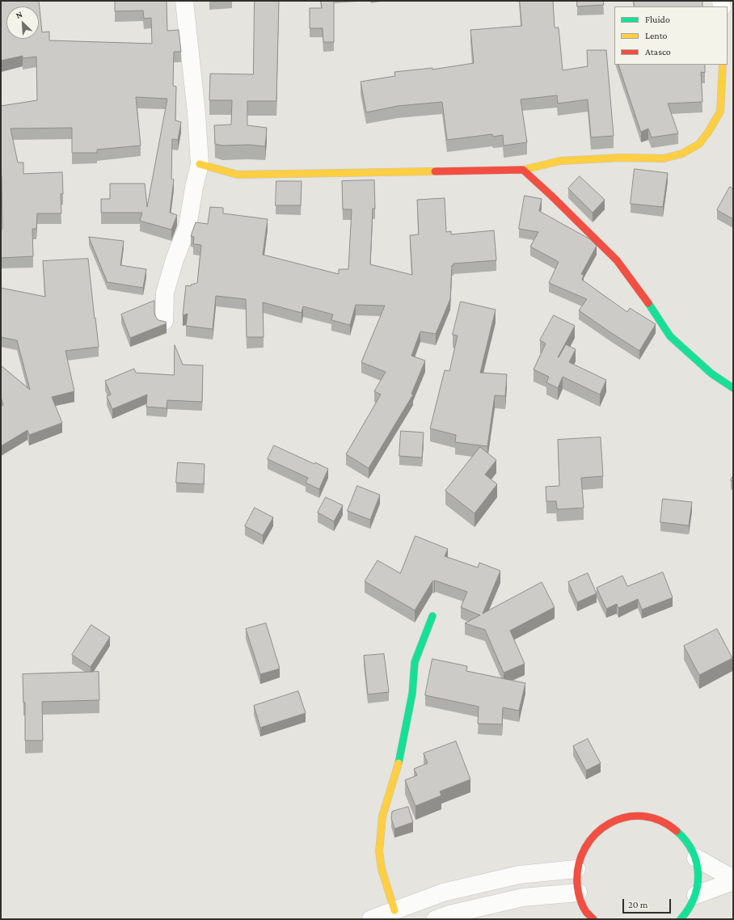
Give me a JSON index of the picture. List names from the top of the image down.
{
  "legend": ["Fluido", "Lento", "Atasco"],
  "scale_bar": "20 m",
  "north": "top left"
}
